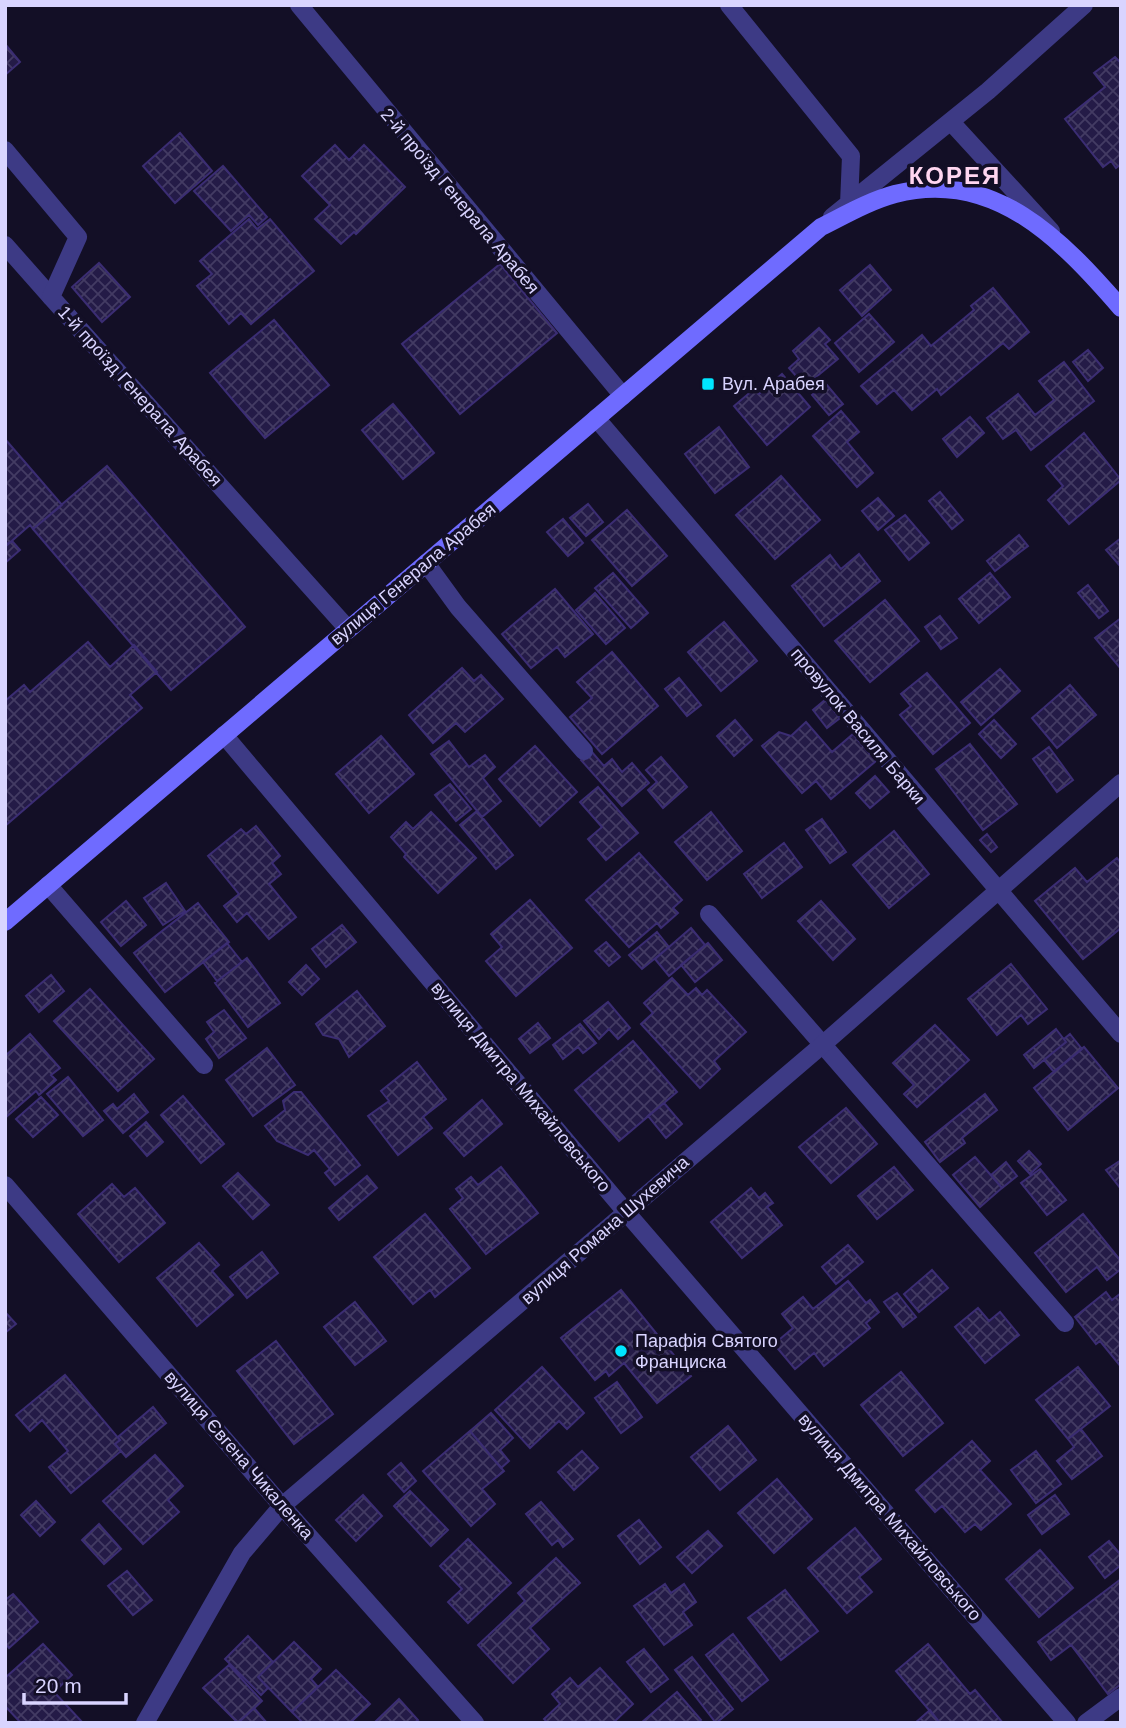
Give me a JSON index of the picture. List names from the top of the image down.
{
  "streets": {
    "main road": ["вулиця Генерала Арабея"],
    "street": [
      "2-й проїзд Генерала Арабея",
      "1-й проїзд Генерала Арабея",
      "провулок Василя Барки",
      "вулиця Дмитра Михайловського",
      "вулиця Романа Шухевича",
      "вулиця Євгена Чикаленка"
    ]
  },
  "crossings": [
    ["2-й проїзд Генерала Арабея", "вулиця Генерала Арабея"],
    ["1-й проїзд Генерала Арабея", "вулиця Генерала Арабея"],
    ["вулиця Генерала Арабея", "провулок Василя Барки"],
    ["вулиця Генерала Арабея", "вулиця Дмитра Михайловського"],
    ["провулок Василя Барки", "вулиця Романа Шухевича"],
    ["вулиця Дмитра Михайловського", "вулиця Романа Шухевича"],
    ["вулиця Романа Шухевича", "вулиця Євгена Чикаленка"]
  ],
  "districts": ["КОРЕЯ"],
  "places": {
    "transit": ["Вул. Арабея"],
    "other": ["Парафія Святого Франциска"]
  },
  "scale_bar": "20 m"
}
